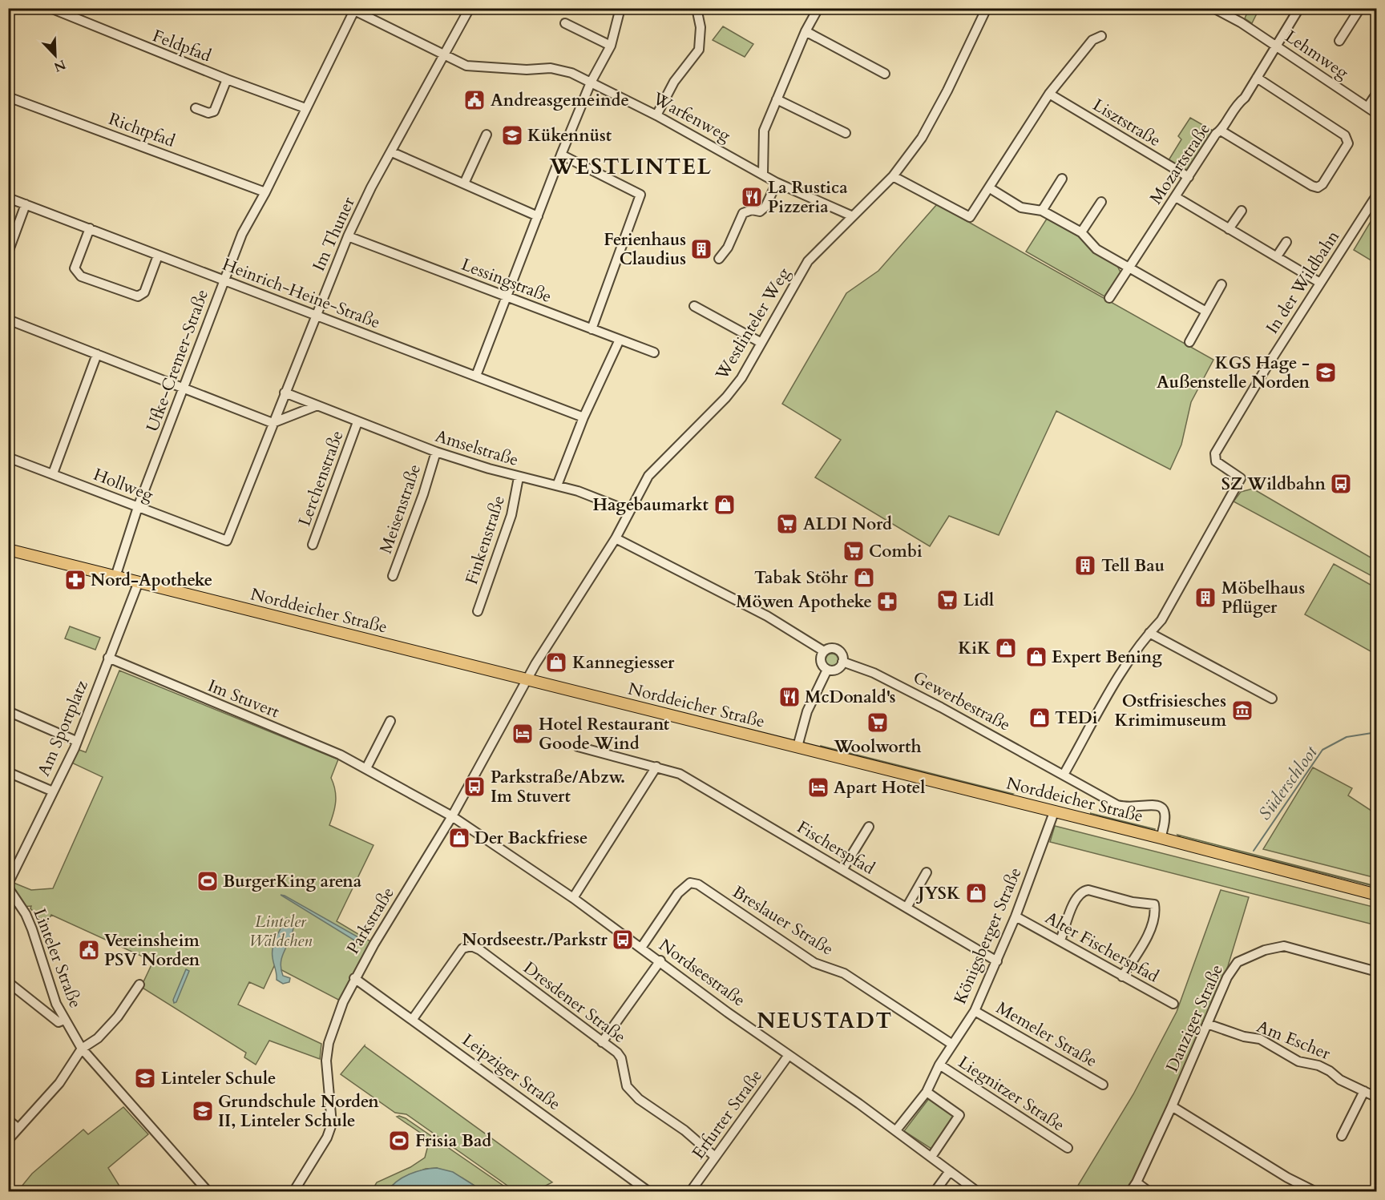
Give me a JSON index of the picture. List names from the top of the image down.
{
  "streets": {
    "main road": ["Norddeicher Straße"],
    "street": [
      "Feldpfad",
      "Lehmweg",
      "Warfenweg",
      "Lisztstraße",
      "Richtpfad",
      "Mozartstraße",
      "Im Thuner",
      "Lessingstraße",
      "In der Wildbahn",
      "Heinrich-Heine-Straße",
      "Westlinteler Weg",
      "Ufke-Cremer-Straße",
      "Amselstraße",
      "Lerchenstraße",
      "Hollweg",
      "Meisenstraße",
      "Finkenstraße",
      "Im Stuvert",
      "Gewerbestraße",
      "Am Sportplatz",
      "Fischerspfad",
      "Parkstraße",
      "Breslauer Straße",
      "Königsberger Straße",
      "Alter Fischerspfad",
      "Linteler Straße",
      "Nordseestraße",
      "Dresdener Straße",
      "Danziger Straße",
      "Memeler Straße",
      "Am Escher",
      "Leipziger Straße",
      "Liegnitzer Straße",
      "Erfurter Straße"
    ]
  },
  "crossings": [
    ["Lehmweg", "Mozartstraße"],
    ["Warfenweg", "Im Thuner"],
    ["Warfenweg", "Westlinteler Weg"],
    ["Warfenweg", "Ufke-Cremer-Straße"],
    ["Lisztstraße", "Mozartstraße"],
    ["Richtpfad", "Ufke-Cremer-Straße"],
    ["Im Thuner", "Lessingstraße"],
    ["Im Thuner", "Heinrich-Heine-Straße"],
    ["Im Thuner", "Amselstraße"],
    ["Im Thuner", "Hollweg"],
    ["Heinrich-Heine-Straße", "Ufke-Cremer-Straße"],
    ["Westlinteler Weg", "Amselstraße"],
    ["Westlinteler Weg", "Norddeicher Straße"],
    ["Westlinteler Weg", "Gewerbestraße"],
    ["Westlinteler Weg", "Parkstraße"],
    ["Ufke-Cremer-Straße", "Hollweg"],
    ["Ufke-Cremer-Straße", "Norddeicher Straße"],
    ["Amselstraße", "Lerchenstraße"],
    ["Amselstraße", "Meisenstraße"],
    ["Amselstraße", "Finkenstraße"],
    ["Norddeicher Straße", "Gewerbestraße"],
    ["Norddeicher Straße", "Am Sportplatz"],
    ["Norddeicher Straße", "Parkstraße"],
    ["Norddeicher Straße", "Königsberger Straße"],
    ["Im Stuvert", "Am Sportplatz"],
    ["Im Stuvert", "Parkstraße"],
    ["Im Stuvert", "Nordseestraße"],
    ["Fischerspfad", "Königsberger Straße"],
    ["Parkstraße", "Nordseestraße"],
    ["Parkstraße", "Leipziger Straße"],
    ["Breslauer Straße", "Königsberger Straße"],
    ["Breslauer Straße", "Nordseestraße"],
    ["Königsberger Straße", "Alter Fischerspfad"],
    ["Königsberger Straße", "Nordseestraße"],
    ["Königsberger Straße", "Memeler Straße"],
    ["Königsberger Straße", "Liegnitzer Straße"],
    ["Nordseestraße", "Erfurter Straße"],
    ["Dresdener Straße", "Leipziger Straße"],
    ["Dresdener Straße", "Erfurter Straße"],
    ["Danziger Straße", "Am Escher"]
  ],
  "districts": ["WESTLINTEL", "NEUSTADT"],
  "water": ["Süderschloot"],
  "parks": ["Linteler Wäldchen"],
  "places": {
    "public building": ["Andreasgemeinde", "Vereinsheim PSV Norden"],
    "school or university": [
      "Kükennüst",
      "KGS Hage - Außenstelle Norden",
      "Linteler Schule",
      "Grundschule Norden II, Linteler Schule"
    ],
    "restaurant": ["La Rustica Pizzeria", "McDonald's"],
    "building": ["Ferienhaus Claudius", "Tell Bau", "Möbelhaus Pflüger"],
    "bus stop": ["SZ Wildbahn", "Parkstraße/Abzw. Im Stuvert", "Nordseestr./Parkstr"],
    "shop": [
      "Hagebaumarkt",
      "Tabak Stöhr",
      "KiK",
      "Expert Bening",
      "Kannegiesser",
      "TEDi",
      "Der Backfriese",
      "JYSK"
    ],
    "supermarket": [
      "ALDI Nord",
      "Combi",
      "Lidl",
      "Woolworth"
    ],
    "pharmacy": ["Nord-Apotheke", "Möwen Apotheke"],
    "museum": ["Ostfrisiesches Krimimuseum"],
    "hotel": ["Hotel Restaurant Goode Wind", "Apart Hotel"],
    "sports": ["BurgerKing arena", "Frisia Bad"]
  },
  "north": "bottom right"
}
